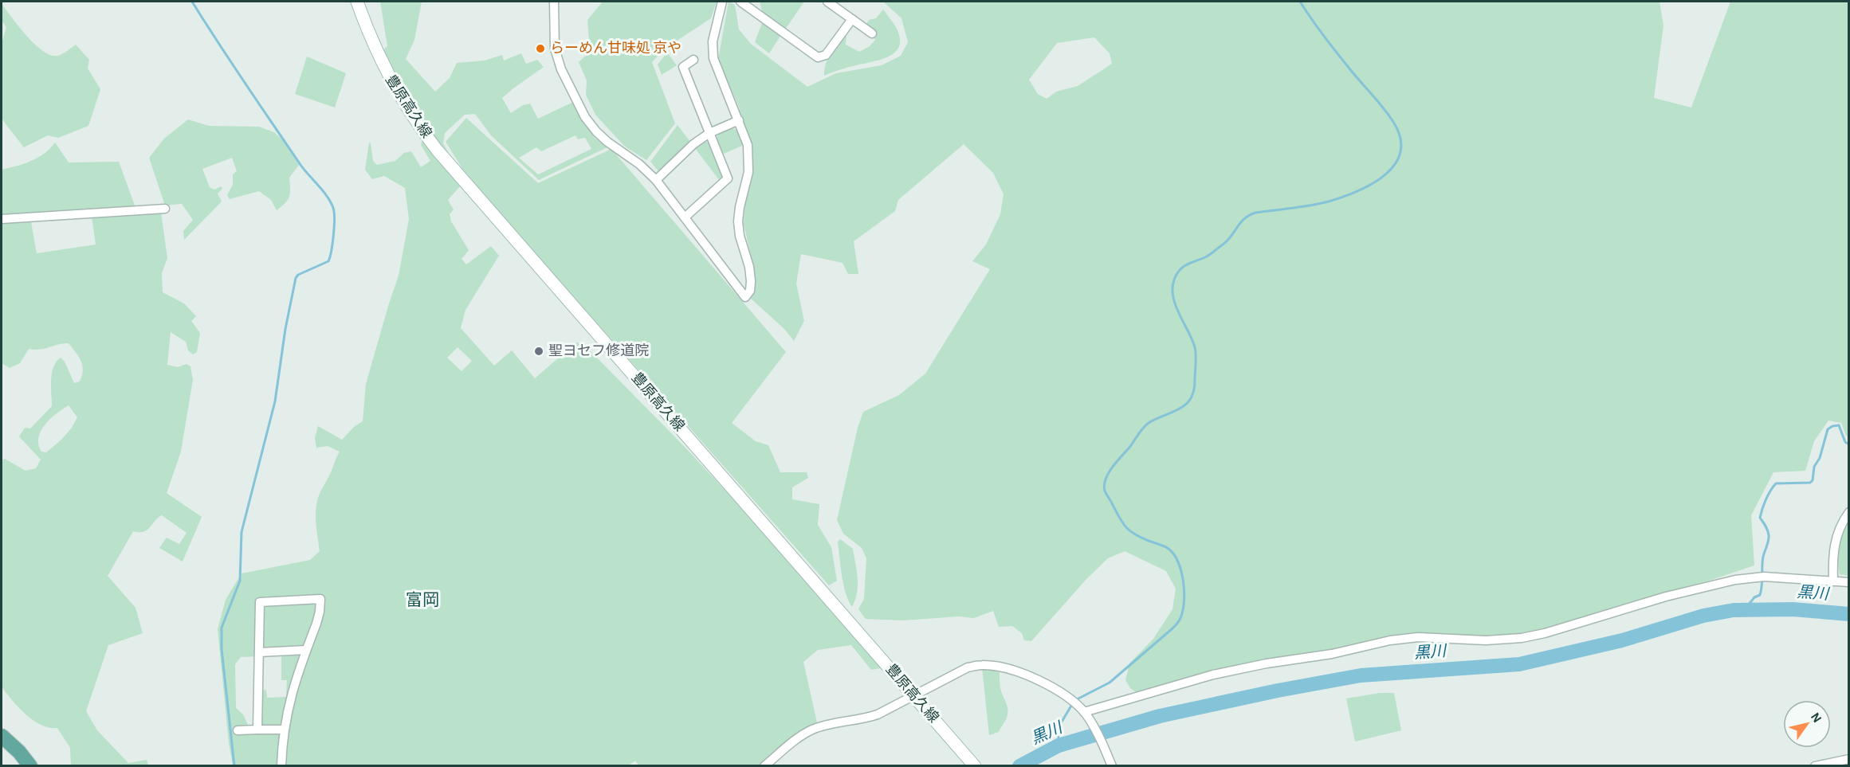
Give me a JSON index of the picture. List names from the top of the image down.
{
  "streets": {
    "main road": ["豊原高久線"]
  },
  "districts": ["富岡"],
  "water": ["黒川"],
  "places": ["らーめん甘味処 京や", "聖ヨセフ修道院"],
  "north": "top right"
}
